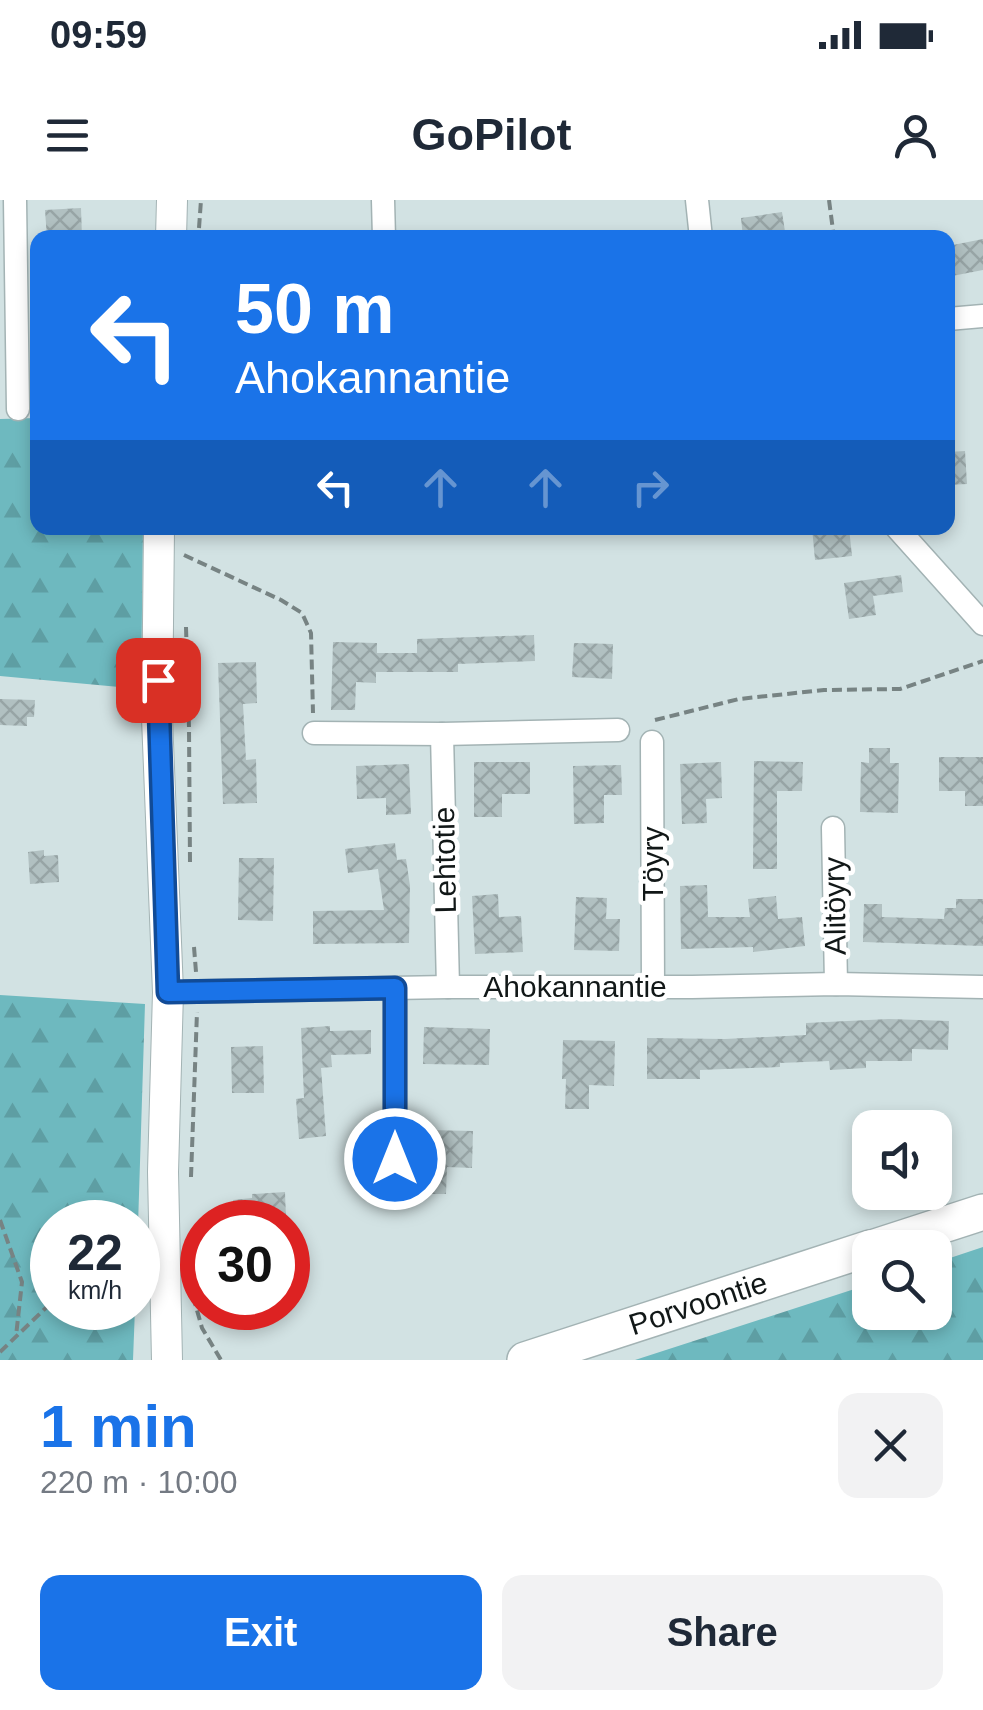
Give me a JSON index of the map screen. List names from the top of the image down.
{
  "streets": {
    "main road": ["Porvoontie"],
    "street": [
      "Lehtotie",
      "Töyry",
      "Alitöyry",
      "Ahokannantie"
    ]
  },
  "crossings": [
    ["Lehtotie", "Ahokannantie"],
    ["Töyry", "Ahokannantie"],
    ["Alitöyry", "Ahokannantie"]
  ],
  "page": {
    "status": "09:59",
    "header": "GoPilot",
    "turn": ["50 m", "Ahokannantie"],
    "speed": "22 km/h",
    "limit": "30",
    "heading": ["1 min", "220 m · 10:00"],
    "buttons": ["Exit", "Share"]
  }
}
